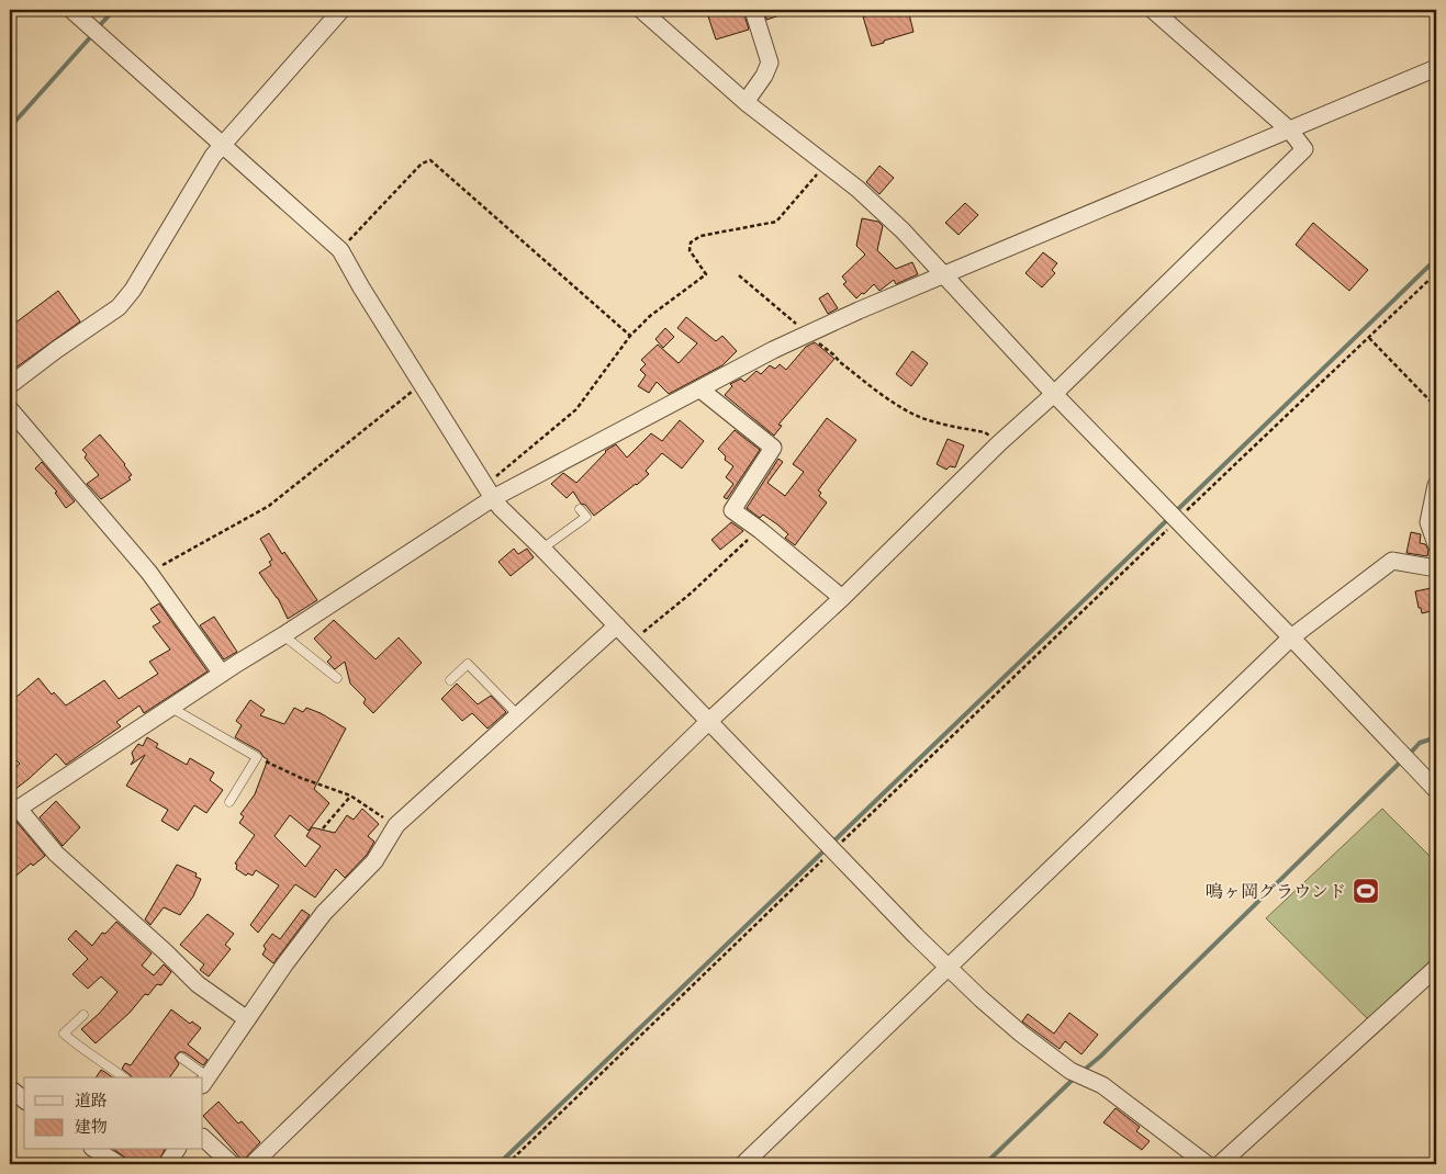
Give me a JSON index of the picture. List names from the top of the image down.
{
  "places": {
    "sports": ["鳴ヶ岡グラウンド"]
  },
  "legend": ["道路", "建物"]
}
